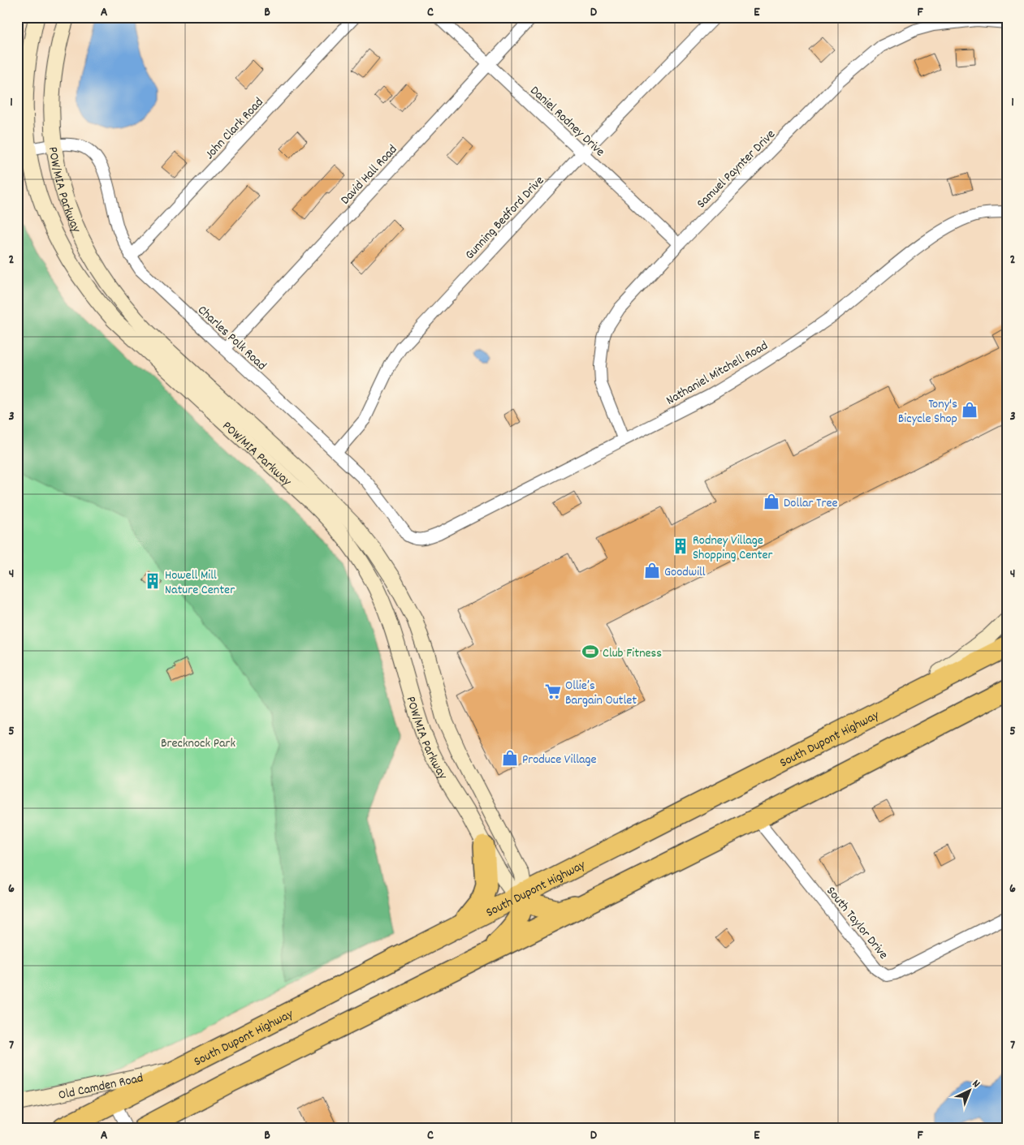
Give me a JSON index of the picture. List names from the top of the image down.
{
  "streets": {
    "highway": ["South Dupont Highway"],
    "main road": ["POW/MIA Parkway", "Old Camden Road"],
    "street": [
      "Daniel Rodney Drive",
      "John Clark Road",
      "Samuel Paynter Drive",
      "David Hall Road",
      "Gunning Bedford Drive",
      "Charles Polk Road",
      "Nathaniel Mitchell Road",
      "South Taylor Drive"
    ]
  },
  "crossings": [
    ["Daniel Rodney Drive", "Samuel Paynter Drive"],
    ["Daniel Rodney Drive", "David Hall Road"],
    ["Daniel Rodney Drive", "Gunning Bedford Drive"],
    ["John Clark Road", "Charles Polk Road"],
    ["Samuel Paynter Drive", "Nathaniel Mitchell Road"],
    ["David Hall Road", "Charles Polk Road"],
    ["POW/MIA Parkway", "Charles Polk Road"],
    ["POW/MIA Parkway", "South Dupont Highway"],
    ["Gunning Bedford Drive", "Charles Polk Road"],
    ["Charles Polk Road", "Nathaniel Mitchell Road"],
    ["South Dupont Highway", "Old Camden Road"]
  ],
  "parks": ["Brecknock Park"],
  "places": {
    "shop": [
      "Tony's Bicycle Shop",
      "Dollar Tree",
      "Goodwill",
      "Produce Village"
    ],
    "building": ["Rodney Village Shopping Center", "Howell Mill Nature Center"],
    "sports": ["Club Fitness"],
    "supermarket": ["Ollie’s Bargain Outlet"]
  },
  "north": "top right",
  "grid": {
    "columns": [
      "A",
      "B",
      "C",
      "D",
      "E",
      "F"
    ],
    "rows": [
      "1",
      "2",
      "3",
      "4",
      "5",
      "6",
      "7"
    ]
  }
}
